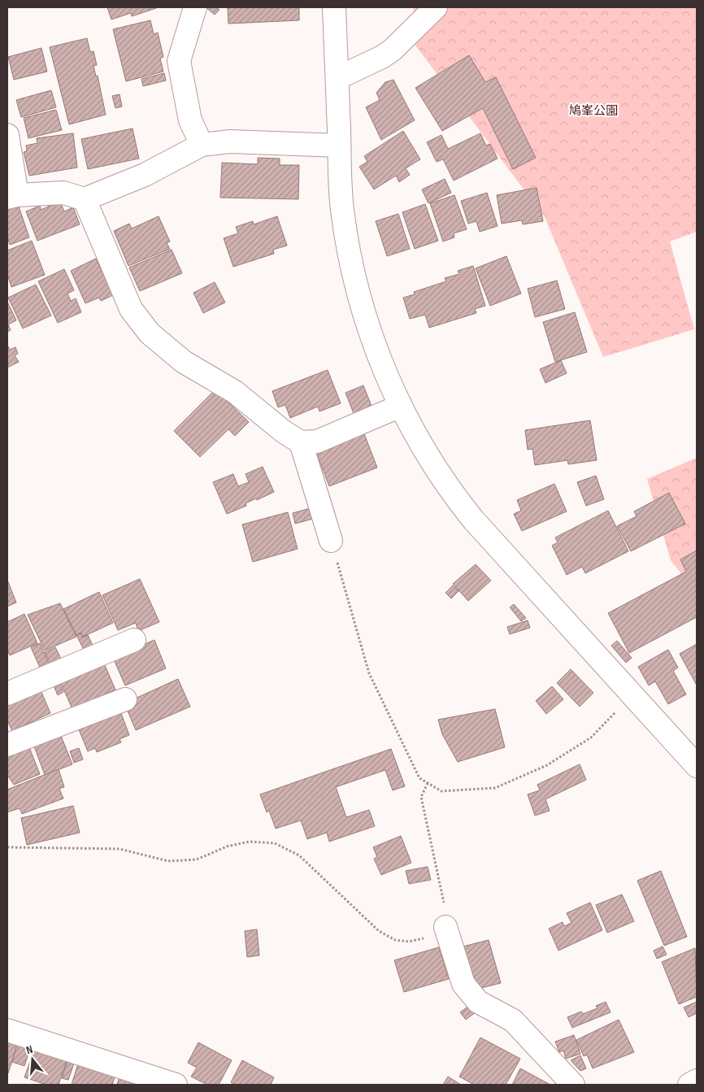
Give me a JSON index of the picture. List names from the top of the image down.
{
  "parks": ["鳩峯公園"],
  "north": "top"
}
